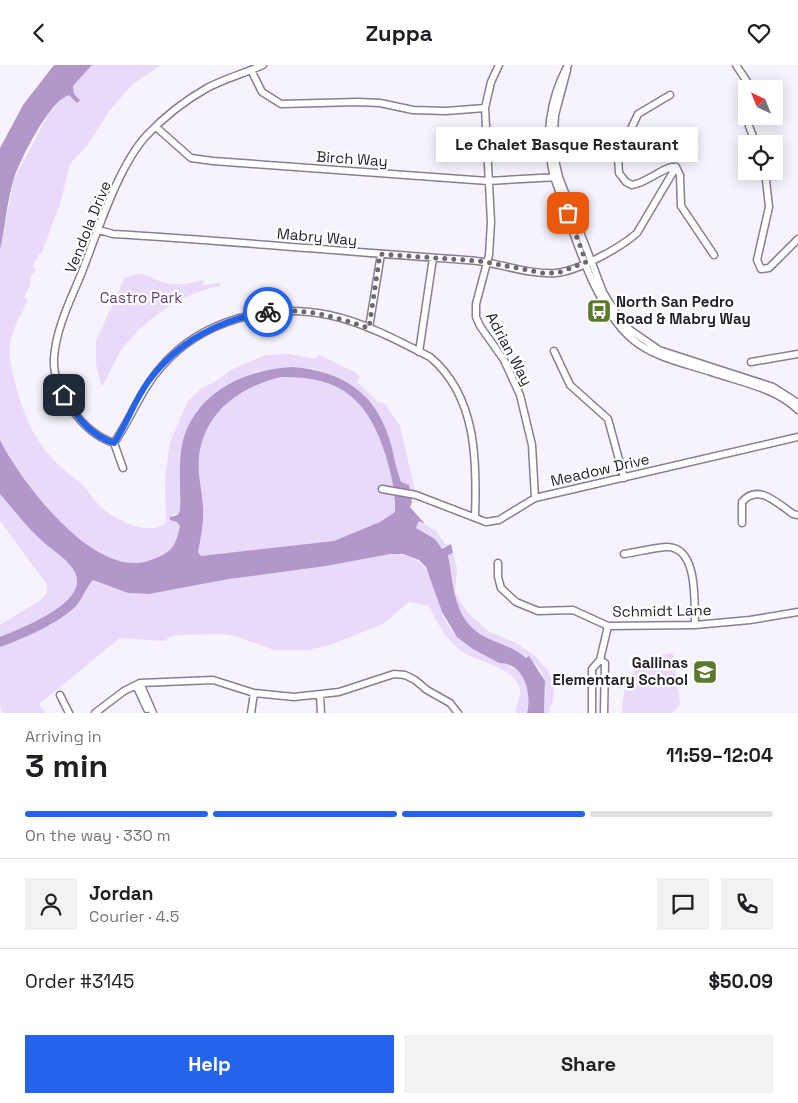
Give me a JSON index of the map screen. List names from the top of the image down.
{
  "streets": {
    "street": [
      "Birch Way",
      "Vendola Drive",
      "Mabry Way",
      "Adrian Way",
      "Meadow Drive",
      "Schmidt Lane"
    ]
  },
  "crossings": [
    ["Birch Way", "Vendola Drive"],
    ["Birch Way", "Adrian Way"],
    ["Vendola Drive", "Mabry Way"],
    ["Mabry Way", "Adrian Way"],
    ["Adrian Way", "Meadow Drive"]
  ],
  "parks": ["Castro Park"],
  "places": {
    "other": ["Le Chalet Basque Restaurant"],
    "bus stop": ["North San Pedro Road & Mabry Way"],
    "school or university": ["Gallinas Elementary School"]
  },
  "north": "top left",
  "page": {
    "header": "Zuppa",
    "bubble": "Le Chalet Basque Restaurant",
    "heading": ["3 min", "Arriving in", "11:59–12:04"],
    "panel": [
      "Jordan",
      "Courier · 4.5",
      "Order #3145",
      "$50.09"
    ],
    "bar": "On the way · 330 m",
    "buttons": ["Help", "Share"]
  }
}
